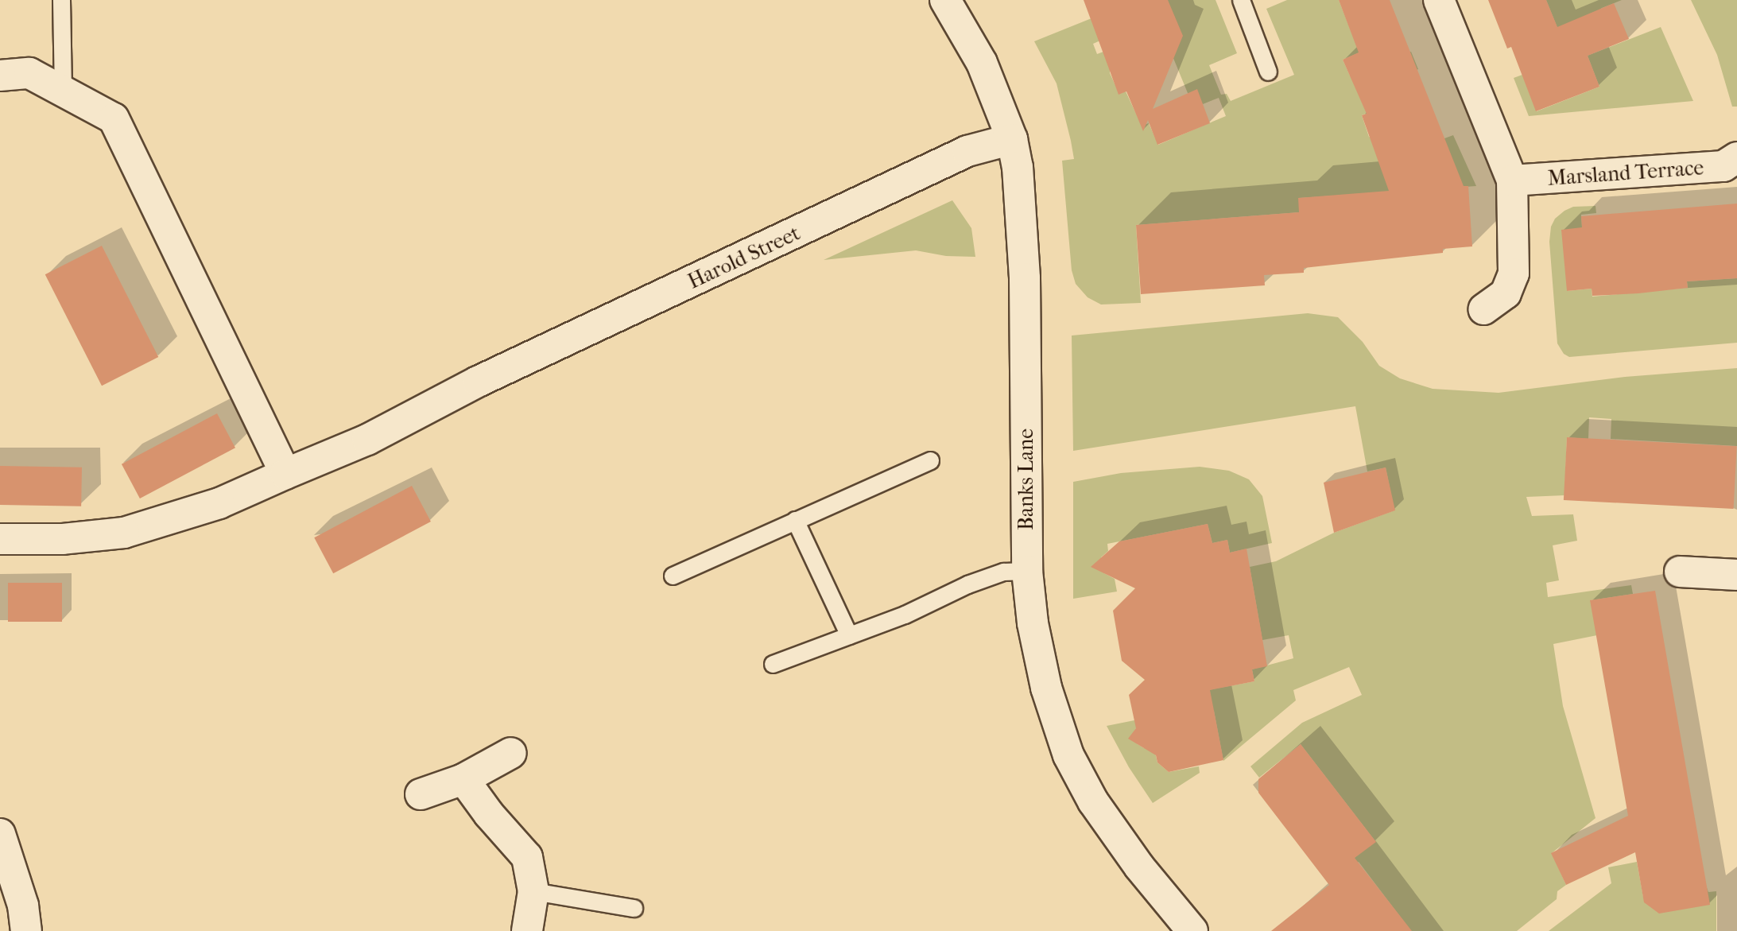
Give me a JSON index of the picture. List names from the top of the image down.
{
  "streets": {
    "street": ["Marsland Terrace", "Harold Street", "Banks Lane"]
  },
  "crossings": [
    ["Harold Street", "Banks Lane"]
  ]
}
